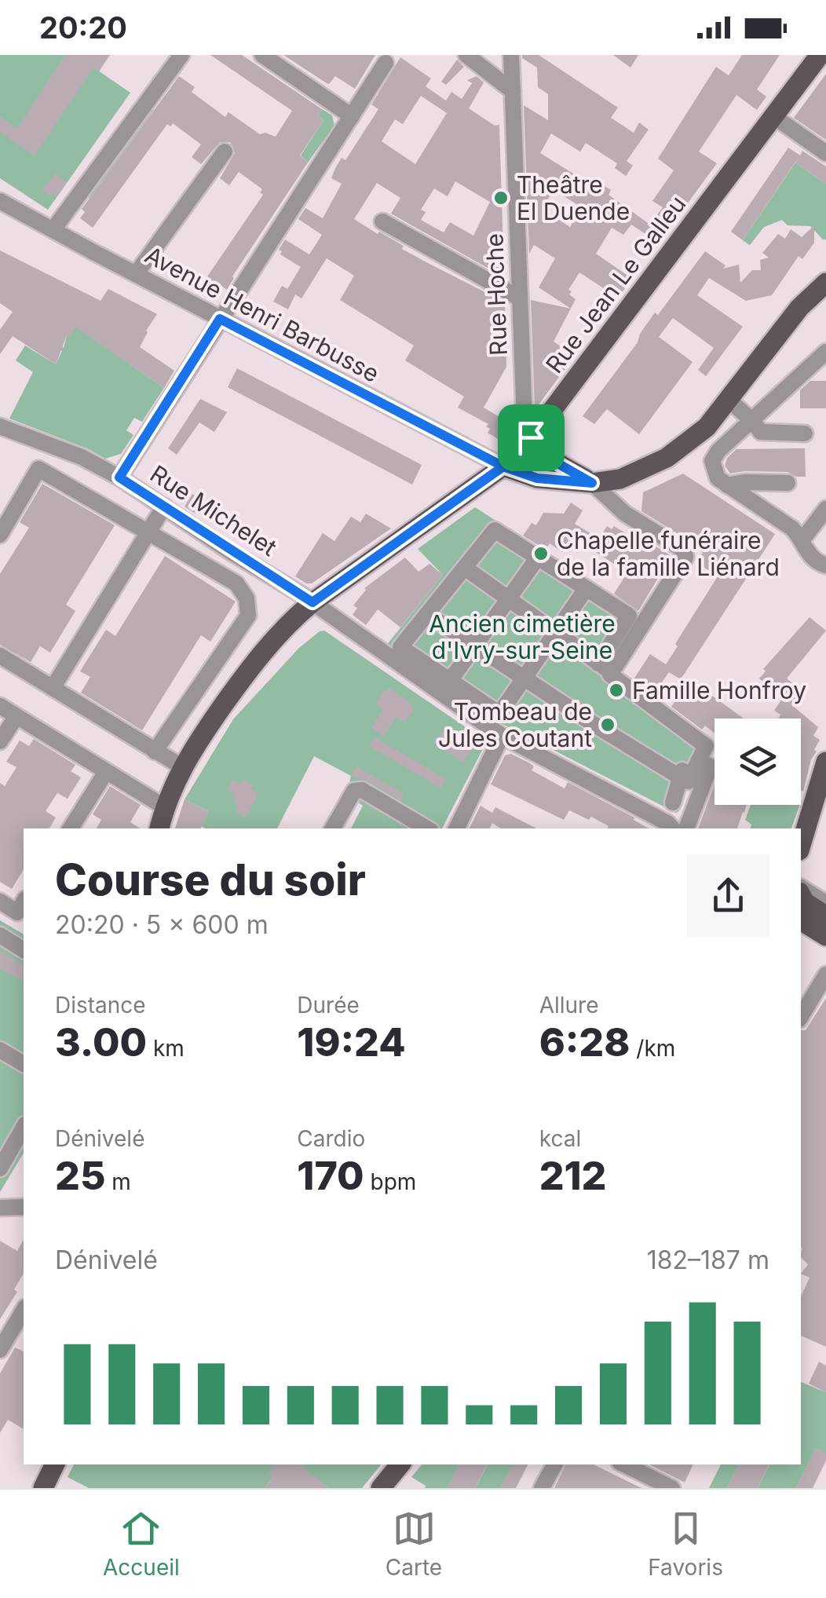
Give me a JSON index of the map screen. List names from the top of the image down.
{
  "streets": {
    "main road": ["Rue Jean Le Galleu"],
    "street": ["Rue Hoche", "Avenue Henri Barbusse", "Rue Michelet"]
  },
  "crossings": [
    ["Rue Jean Le Galleu", "Rue Hoche"],
    ["Rue Jean Le Galleu", "Avenue Henri Barbusse"],
    ["Rue Jean Le Galleu", "Rue Michelet"]
  ],
  "parks": ["Ancien cimetière d'Ivry-sur-Seine"],
  "places": [
    "Theâtre El Duende",
    "Chapelle funéraire de la famille Liénard",
    "Famille Honfroy",
    "Tombeau de Jules Coutant"
  ],
  "page": {
    "status": "20:20",
    "heading": ["Course du soir", "20:20 · 5 × 600 m"],
    "stats": [
      ["Distance", "3.00 km"],
      ["Durée", "19:24"],
      ["Allure", "6:28 /km"],
      ["Dénivelé", "25 m"],
      ["Cardio", "170 bpm"],
      ["kcal", "212"]
    ],
    "chart": ["Dénivelé", "182–187 m"],
    "tabs": ["Accueil", "Carte", "Favoris"]
  }
}
